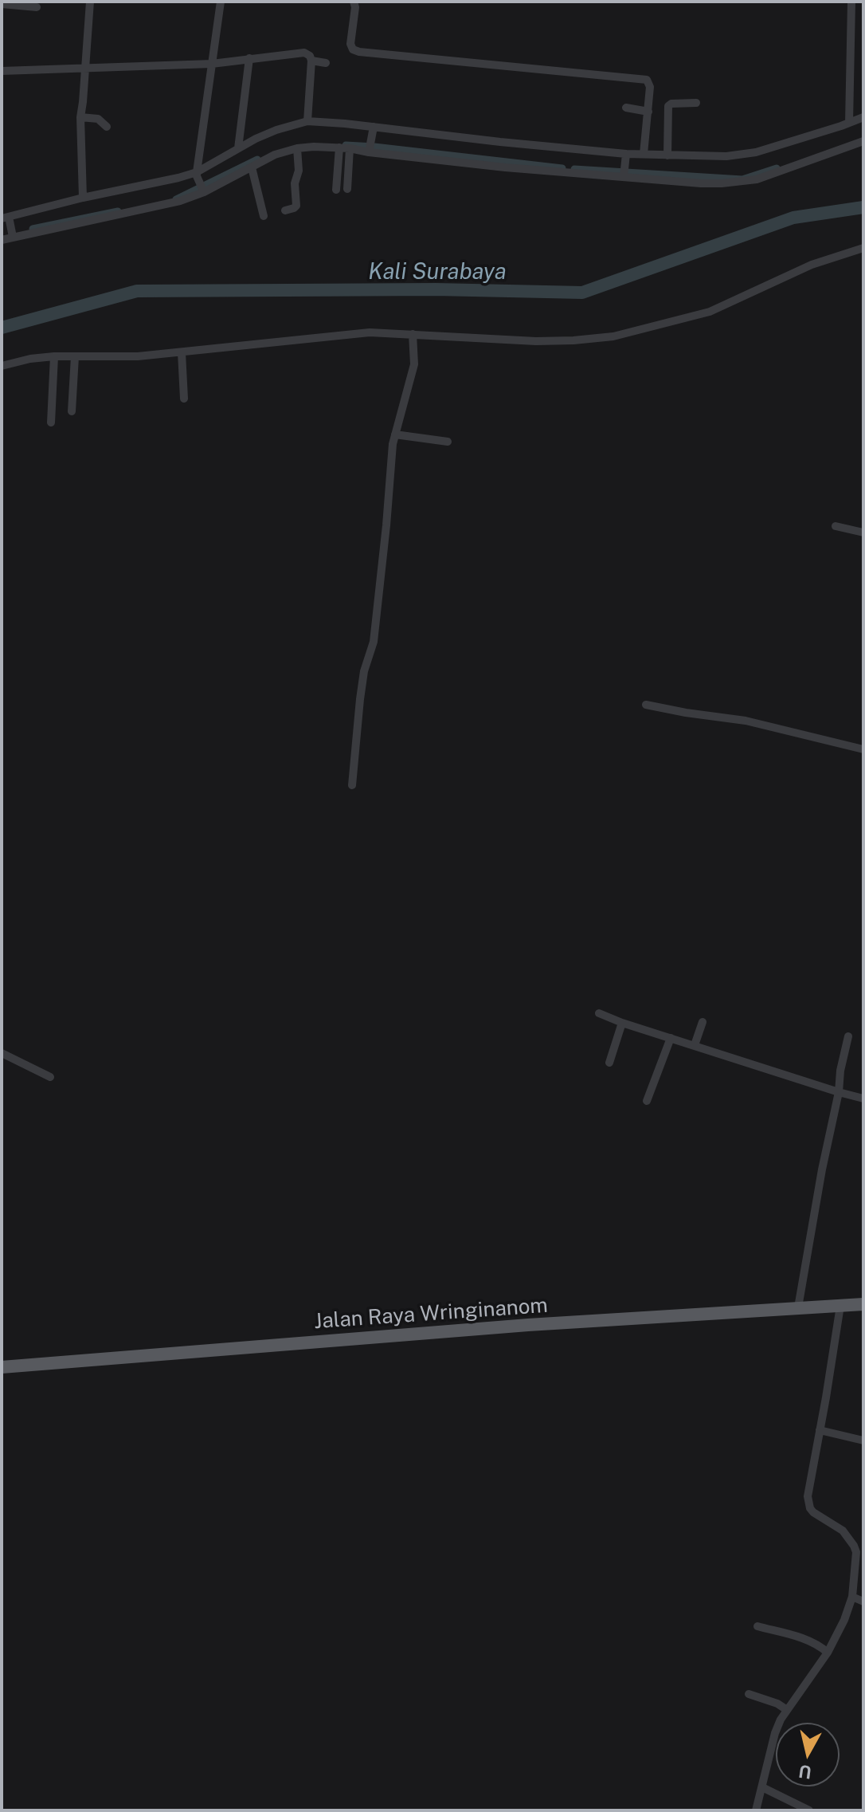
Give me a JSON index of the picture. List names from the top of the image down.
{
  "streets": {
    "main road": ["Jalan Raya Wringinanom"]
  },
  "water": ["Kali Surabaya"],
  "north": "bottom"
}
